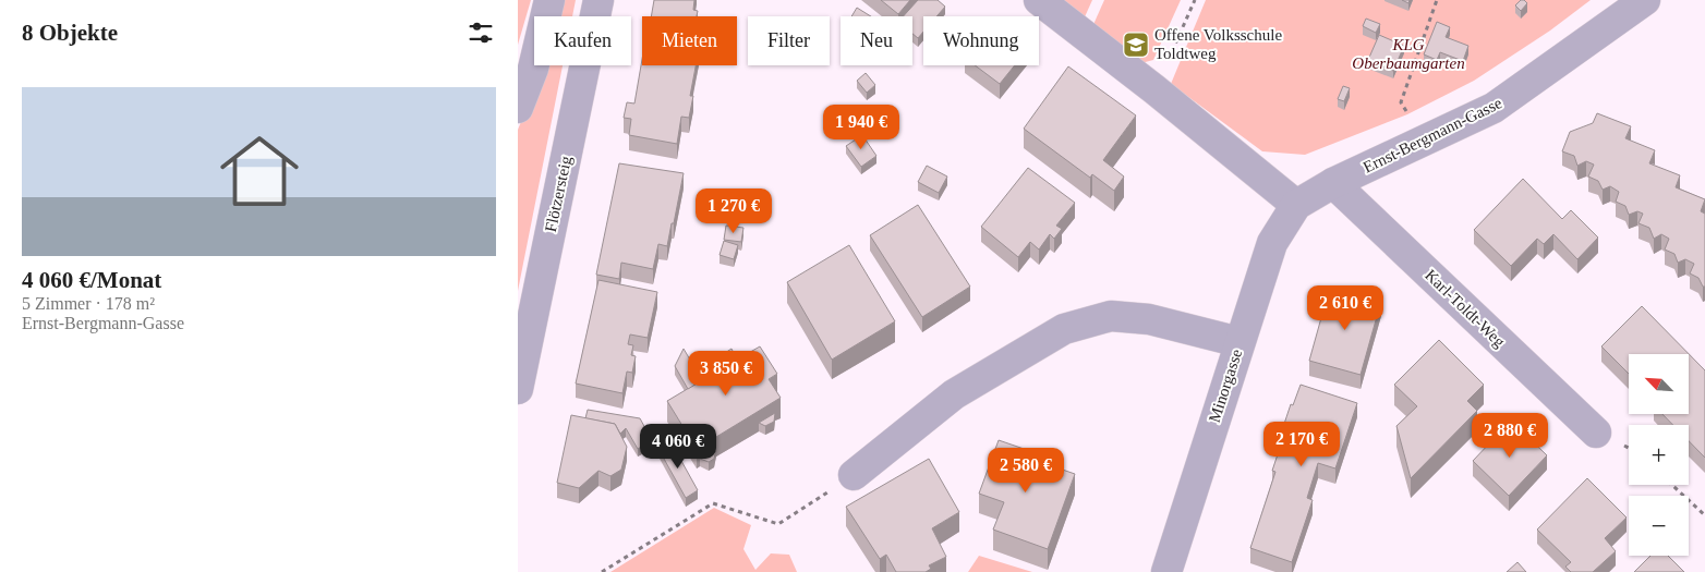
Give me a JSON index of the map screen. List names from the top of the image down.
{
  "streets": {
    "street": [
      "Ernst-Bergmann-Gasse",
      "Flötzersteig",
      "Karl-Toldt-Weg",
      "Minorgasse"
    ]
  },
  "crossings": [
    ["Ernst-Bergmann-Gasse", "Karl-Toldt-Weg"],
    ["Ernst-Bergmann-Gasse", "Minorgasse"]
  ],
  "parks": ["KLG Oberbaumgarten"],
  "places": {
    "school or university": ["Offene Volksschule Toldtweg"]
  },
  "north": "top left",
  "page": {
    "heading": "8 Objekte",
    "chip": [
      "Kaufen",
      "Mieten",
      "Filter",
      "Neu",
      "Wohnung"
    ],
    "list": [
      {
        "name": "4 060 €/Monat",
        "note": "5 Zimmer · 178 m² · Ernst-Bergmann-Gasse"
      }
    ],
    "price": [
      "1 940 €",
      "1 270 €",
      "2 610 €",
      "3 850 €",
      "2 880 €",
      "2 170 €",
      "4 060 €",
      "2 580 €"
    ],
    "map_buttons": ["+", "−"]
  }
}
